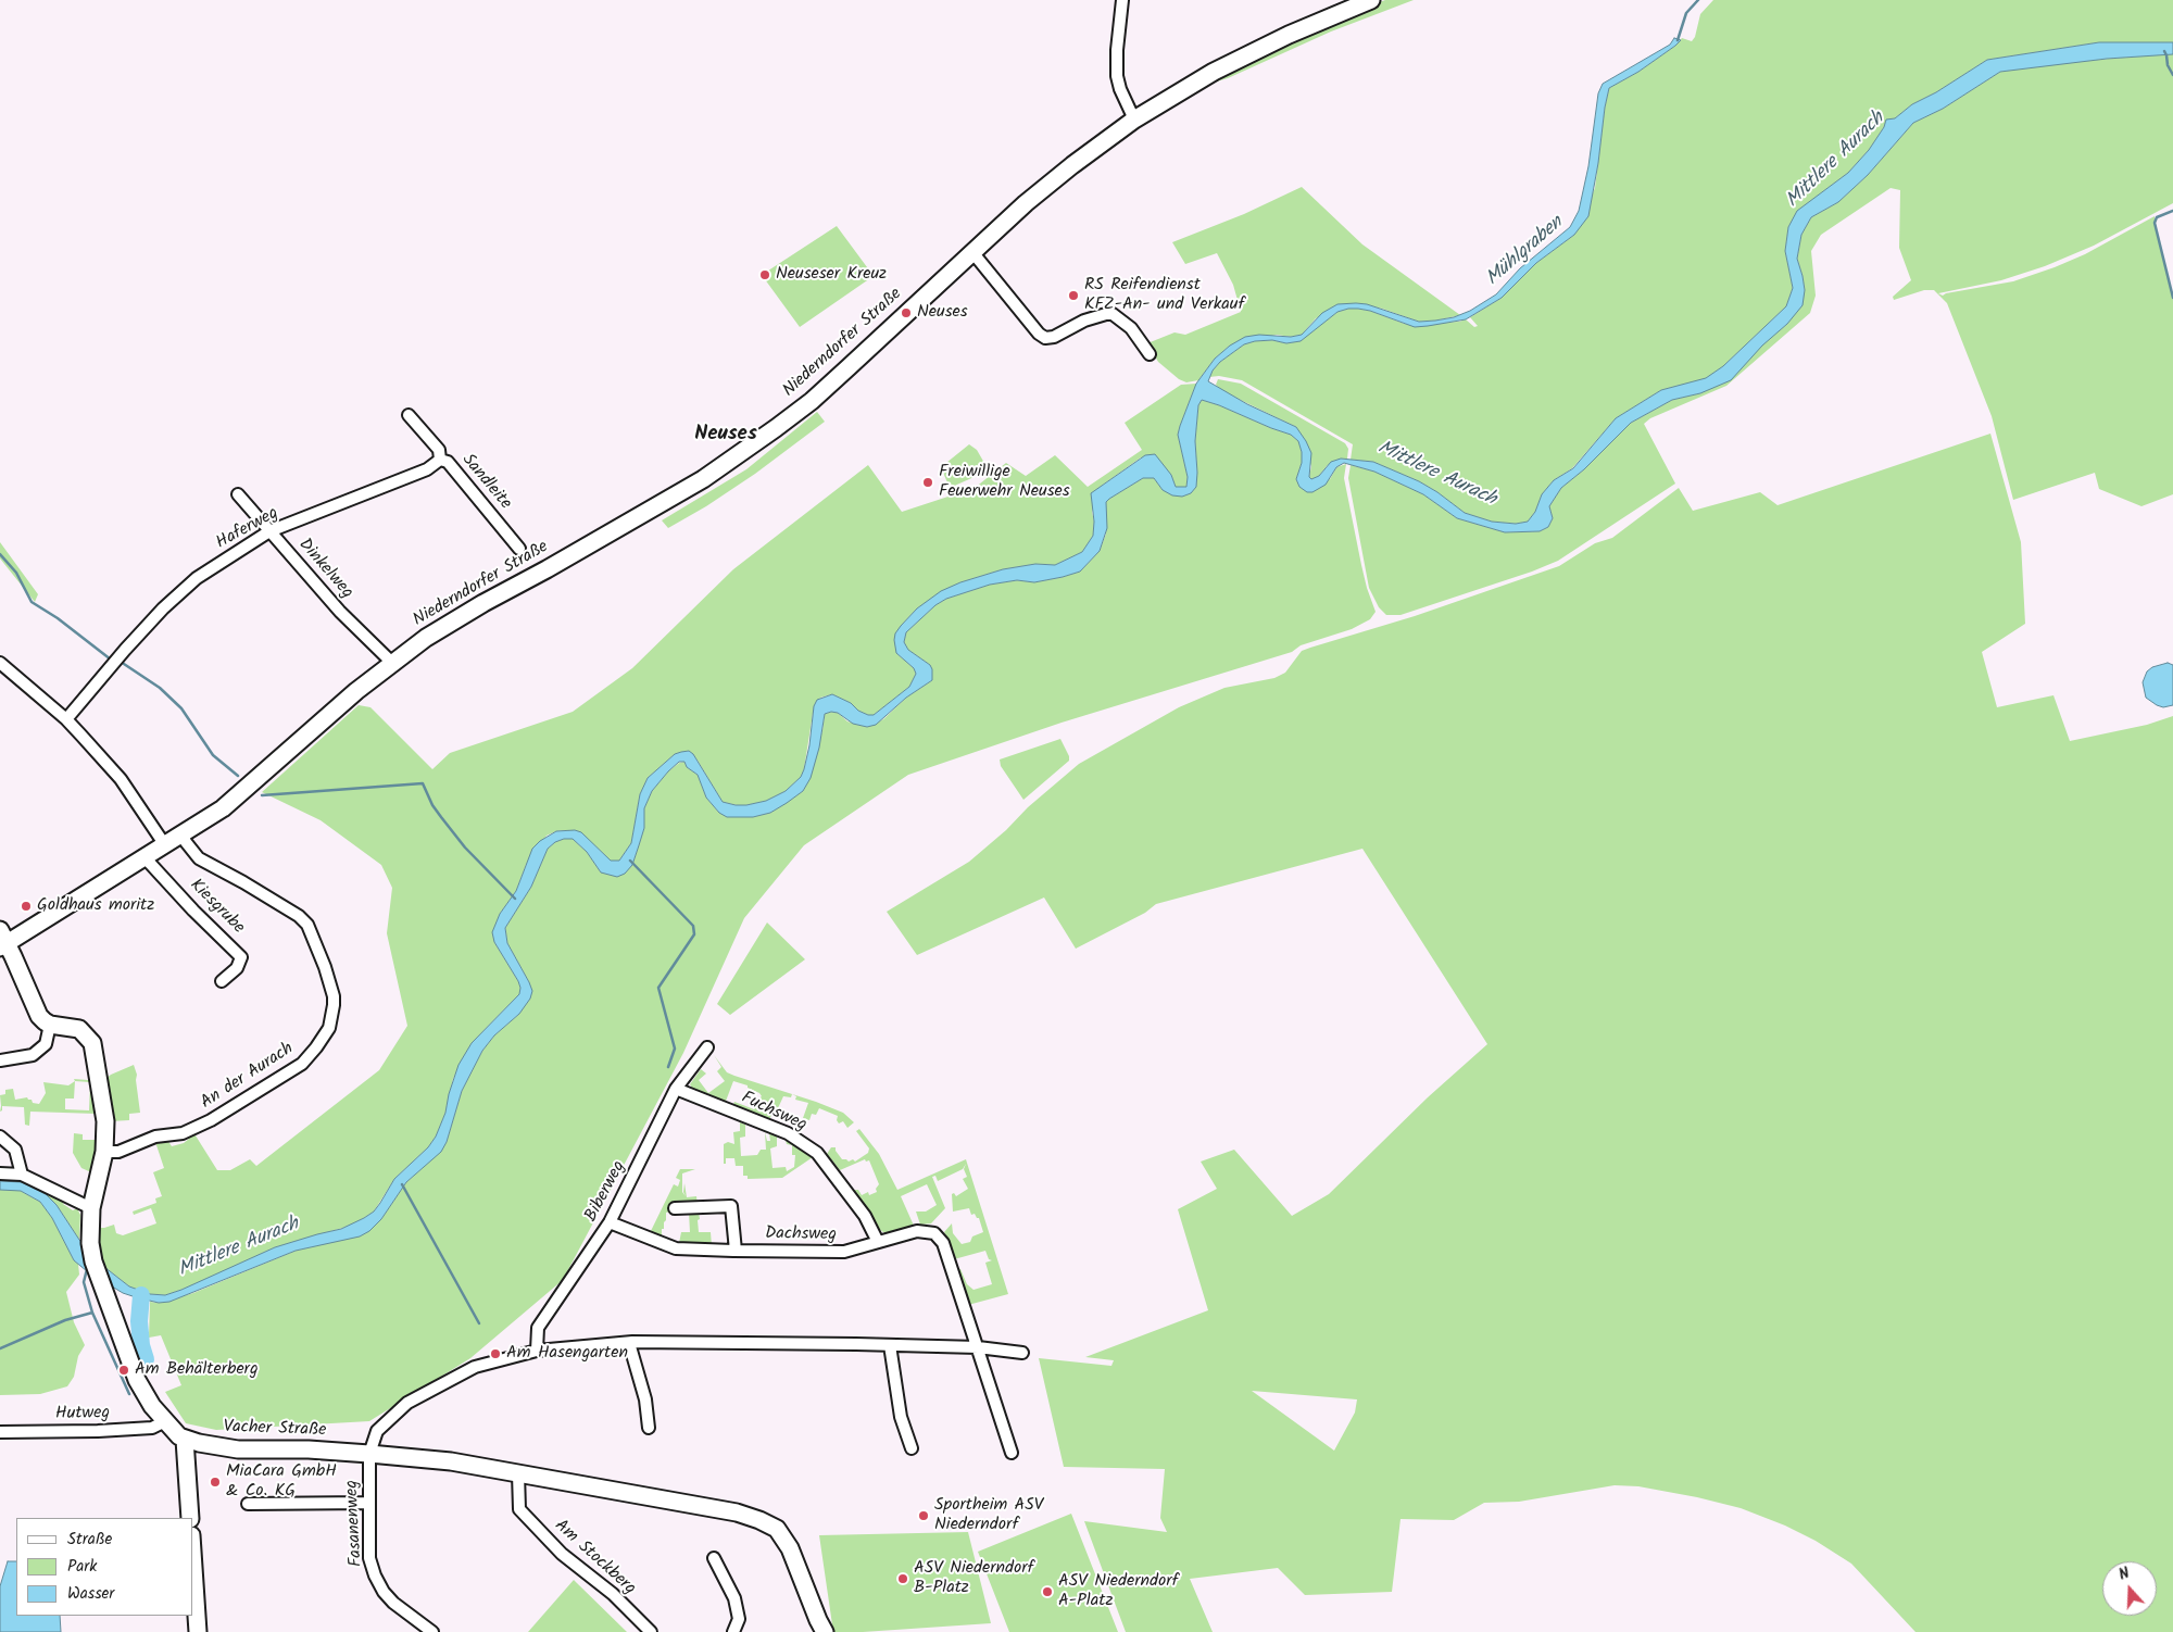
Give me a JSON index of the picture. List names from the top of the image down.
{
  "streets": {
    "main road": ["Niederndorfer Straße", "Vacher Straße"],
    "street": [
      "Sandleite",
      "Haferweg",
      "Dinkelweg",
      "Kiesgrube",
      "An der Aurach",
      "Fuchsweg",
      "Biberweg",
      "Dachsweg",
      "Hutweg",
      "Fasanenweg",
      "Am Stockberg"
    ]
  },
  "crossings": [
    ["Niederndorfer Straße", "Dinkelweg"],
    ["Niederndorfer Straße", "Kiesgrube"],
    ["Niederndorfer Straße", "An der Aurach"],
    ["Sandleite", "Haferweg"],
    ["Haferweg", "Dinkelweg"],
    ["Fuchsweg", "Biberweg"],
    ["Fuchsweg", "Dachsweg"],
    ["Biberweg", "Dachsweg"],
    ["Vacher Straße", "Fasanenweg"],
    ["Vacher Straße", "Am Stockberg"]
  ],
  "districts": ["Neuses"],
  "water": ["Mittlere Aurach", "Mühlgraben"],
  "places": [
    "Neuseser Kreuz",
    "RS Reifendienst KFZ-An- und Verkauf",
    "Neuses",
    "Freiwillige Feuerwehr Neuses",
    "Goldhaus moritz",
    "Am Hasengarten",
    "Am Behälterberg",
    "MiaCara GmbH & Co. KG",
    "Sportheim ASV Niederndorf",
    "ASV Niederndorf B-Platz",
    "ASV Niederndorf A-Platz"
  ],
  "legend": ["Straße", "Park", "Wasser"],
  "north": "top"
}
